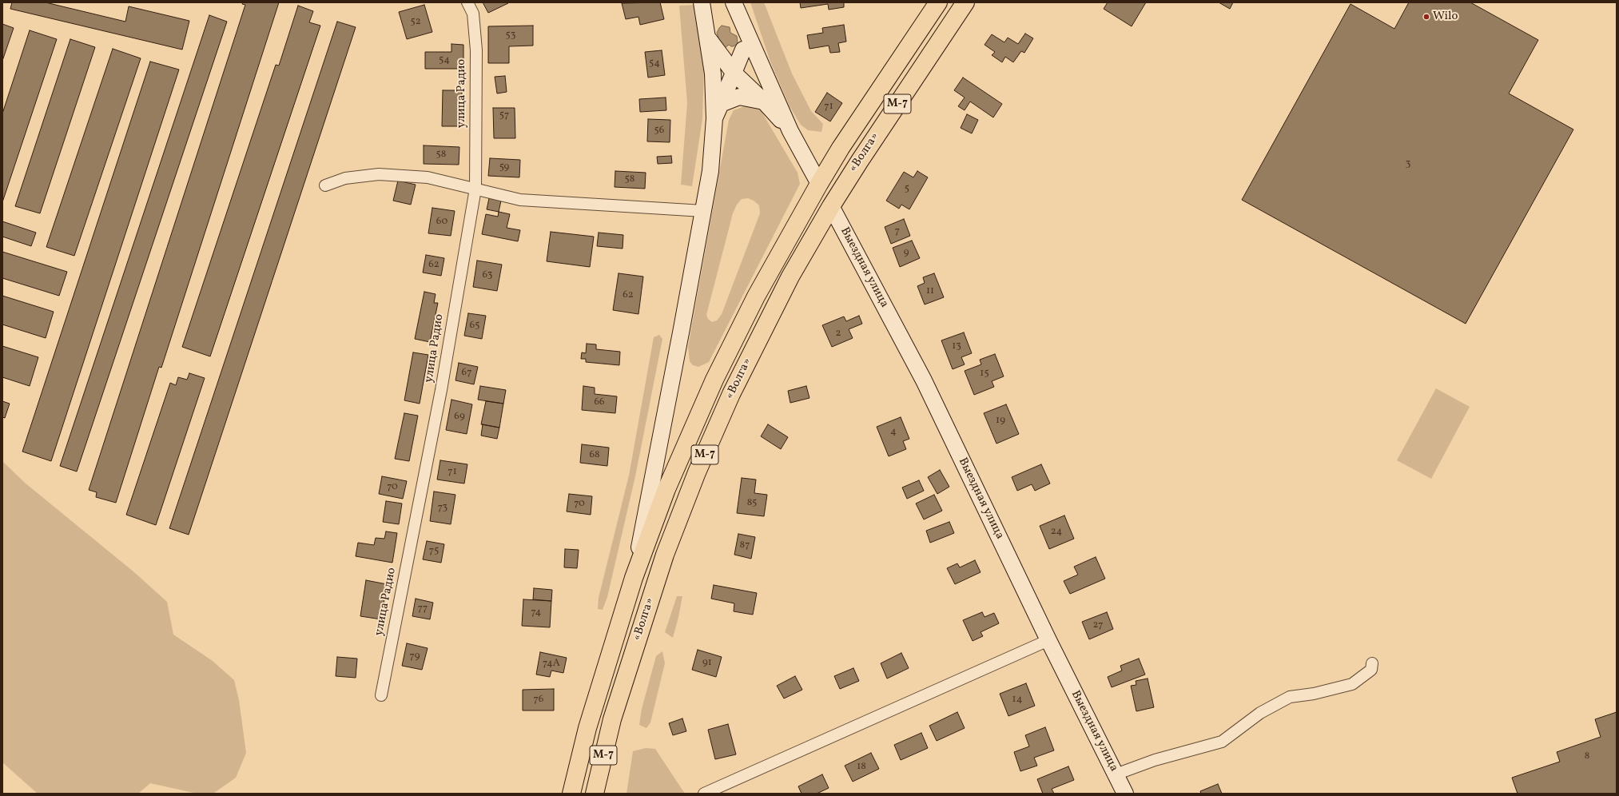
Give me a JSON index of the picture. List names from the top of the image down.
{
  "streets": {
    "highway": ["М-7", "«Волга»"],
    "main road": ["Выездная улица"],
    "street": ["улица Радио"]
  },
  "crossings": [
    ["«Волга»", "Выездная улица"]
  ],
  "places": ["Wilo"],
  "house_numbers": [
    "52",
    "53",
    "54",
    "54",
    "71",
    "57",
    "56",
    "58",
    "3",
    "59",
    "58",
    "5",
    "60",
    "7",
    "9",
    "62",
    "63",
    "11",
    "62",
    "65",
    "2",
    "13",
    "67",
    "15",
    "66",
    "69",
    "19",
    "4",
    "68",
    "71",
    "70",
    "85",
    "70",
    "73",
    "24",
    "87",
    "75",
    "77",
    "74",
    "27",
    "79",
    "91",
    "74А",
    "76",
    "14",
    "8",
    "18"
  ]
}
